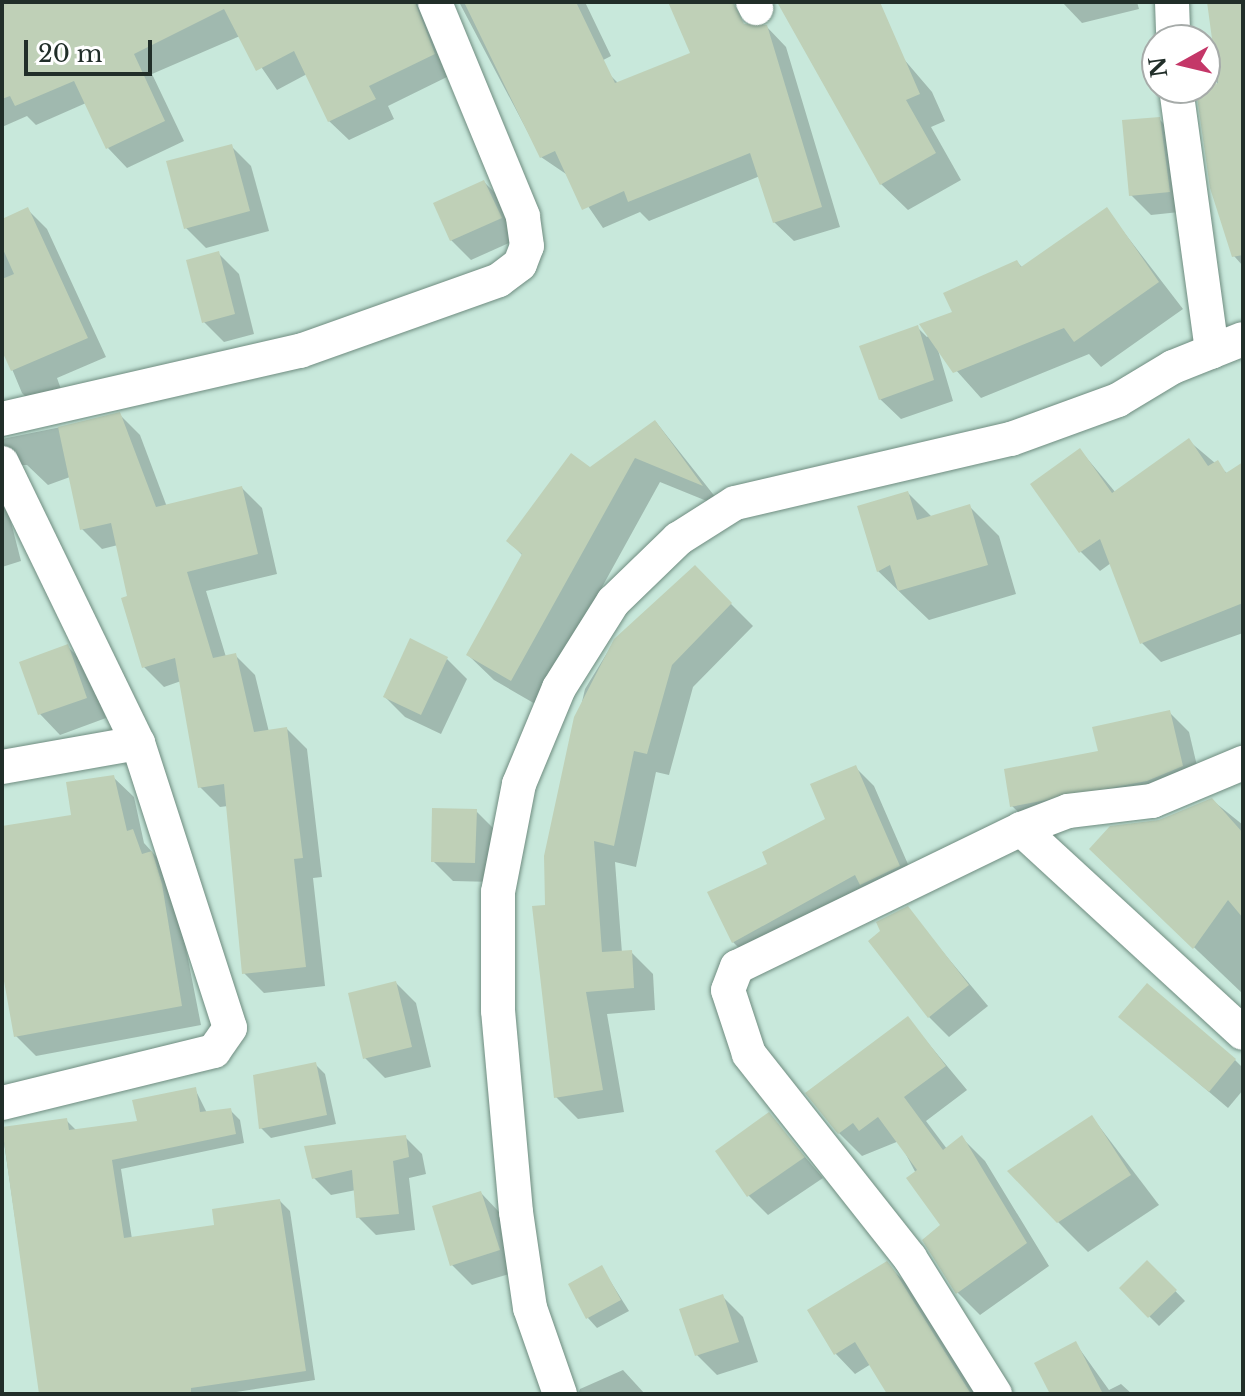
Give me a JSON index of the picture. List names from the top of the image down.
{
  "scale_bar": "20 m",
  "north": "left"
}
